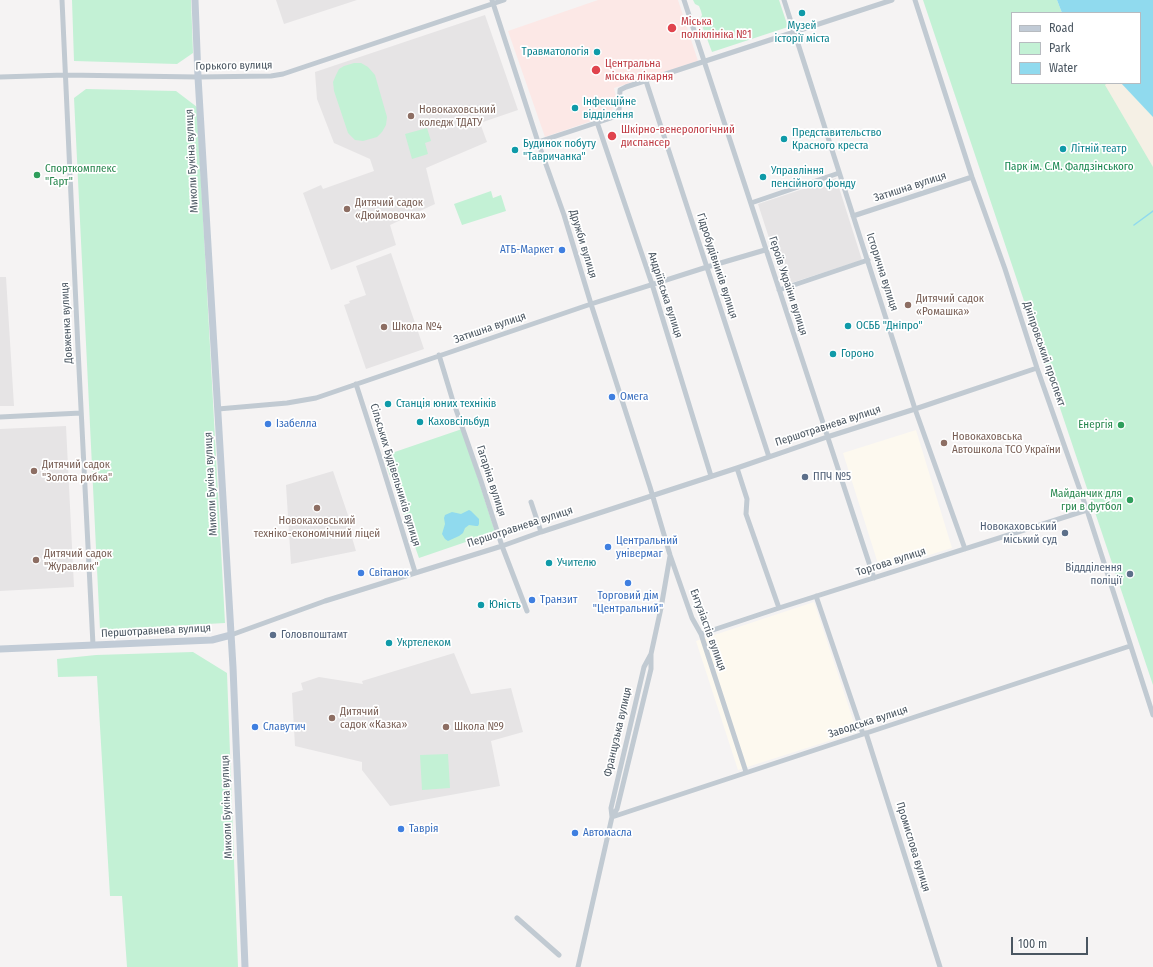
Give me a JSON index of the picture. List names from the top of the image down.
{
  "streets": {
    "street": [
      "Горького вулиця",
      "Миколи Букіна вулиця",
      "Затишна вулиця",
      "Дружби вулиця",
      "Гідробудівників вулиця",
      "Історична вулиця",
      "Героїв України вулиця",
      "Андріївська вулиця",
      "Довженка вулиця",
      "Дніпровський проспект",
      "Першотравнева вулиця",
      "Сільських Будівельників вулиця",
      "Гагаріна вулиця",
      "Торгова вулиця",
      "Ентузіастів вулиця",
      "Заводська вулиця",
      "Французька вулиця",
      "Промислова вулиця"
    ]
  },
  "crossings": [
    ["Горького вулиця", "Миколи Букіна вулиця"],
    ["Горького вулиця", "Дружби вулиця"],
    ["Горького вулиця", "Довженка вулиця"],
    ["Миколи Букіна вулиця", "Затишна вулиця"],
    ["Миколи Букіна вулиця", "Першотравнева вулиця"],
    ["Затишна вулиця", "Дружби вулиця"],
    ["Затишна вулиця", "Гідробудівників вулиця"],
    ["Затишна вулиця", "Історична вулиця"],
    ["Затишна вулиця", "Героїв України вулиця"],
    ["Затишна вулиця", "Андріївська вулиця"],
    ["Затишна вулиця", "Дніпровський проспект"],
    ["Затишна вулиця", "Сільських Будівельників вулиця"],
    ["Затишна вулиця", "Гагаріна вулиця"],
    ["Дружби вулиця", "Першотравнева вулиця"],
    ["Дружби вулиця", "Ентузіастів вулиця"],
    ["Гідробудівників вулиця", "Першотравнева вулиця"],
    ["Історична вулиця", "Першотравнева вулиця"],
    ["Історична вулиця", "Торгова вулиця"],
    ["Героїв України вулиця", "Першотравнева вулиця"],
    ["Героїв України вулиця", "Торгова вулиця"],
    ["Андріївська вулиця", "Першотравнева вулиця"],
    ["Довженка вулиця", "Першотравнева вулиця"],
    ["Дніпровський проспект", "Першотравнева вулиця"],
    ["Дніпровський проспект", "Торгова вулиця"],
    ["Дніпровський проспект", "Заводська вулиця"],
    ["Першотравнева вулиця", "Сільських Будівельників вулиця"],
    ["Першотравнева вулиця", "Гагаріна вулиця"],
    ["Першотравнева вулиця", "Ентузіастів вулиця"],
    ["Торгова вулиця", "Ентузіастів вулиця"],
    ["Ентузіастів вулиця", "Заводська вулиця"],
    ["Ентузіастів вулиця", "Французька вулиця"],
    ["Заводська вулиця", "Французька вулиця"],
    ["Заводська вулиця", "Промислова вулиця"]
  ],
  "parks": ["Парк ім. С.М. Фалдзінського"],
  "places": [
    "Музей історії міста",
    "Міська поліклініка №1",
    "Травматологія",
    "Центральна міська лікарня",
    "Інфекційне відділення",
    "Новокаховський коледж ТДАТУ",
    "Шкірно-венерологічний диспансер",
    "Представительство Красного креста",
    "Літній театр",
    "Будинок побуту \"Тавричанка\"",
    "Спорткомплекс \"Гарт\"",
    "Управління пенсійного фонду",
    "Дитячий садок «Дюймовочка»",
    "АТБ-Маркет",
    "Дитячий садок «Ромашка»",
    "ОСББ \"Днiпро\"",
    "Школа №4",
    "Гороно",
    "Омега",
    "Станція юних техніків",
    "Каховсільбуд",
    "Ізабелла",
    "Енергія",
    "Новокаховська Автошкола ТСО України",
    "Дитячий садок \"Золота рибка\"",
    "ППЧ №5",
    "Майданчик для гри в футбол",
    "Новокаховський техніко-економічний ліцей",
    "Новокаховський міський суд",
    "Центральний універмаг",
    "Дитячий садок \"Журавлик\"",
    "Учителю",
    "Свiтанок",
    "Віддділення поліції",
    "Торговий дім \"Центральний\"",
    "Транзит",
    "Юність",
    "Головпоштамт",
    "Укртелеком",
    "Дитячий садок «Казка»",
    "Славутич",
    "Школа №9",
    "Таврія",
    "Автомасла"
  ],
  "legend": ["Road", "Park", "Water"],
  "scale_bar": "100 m"
}
